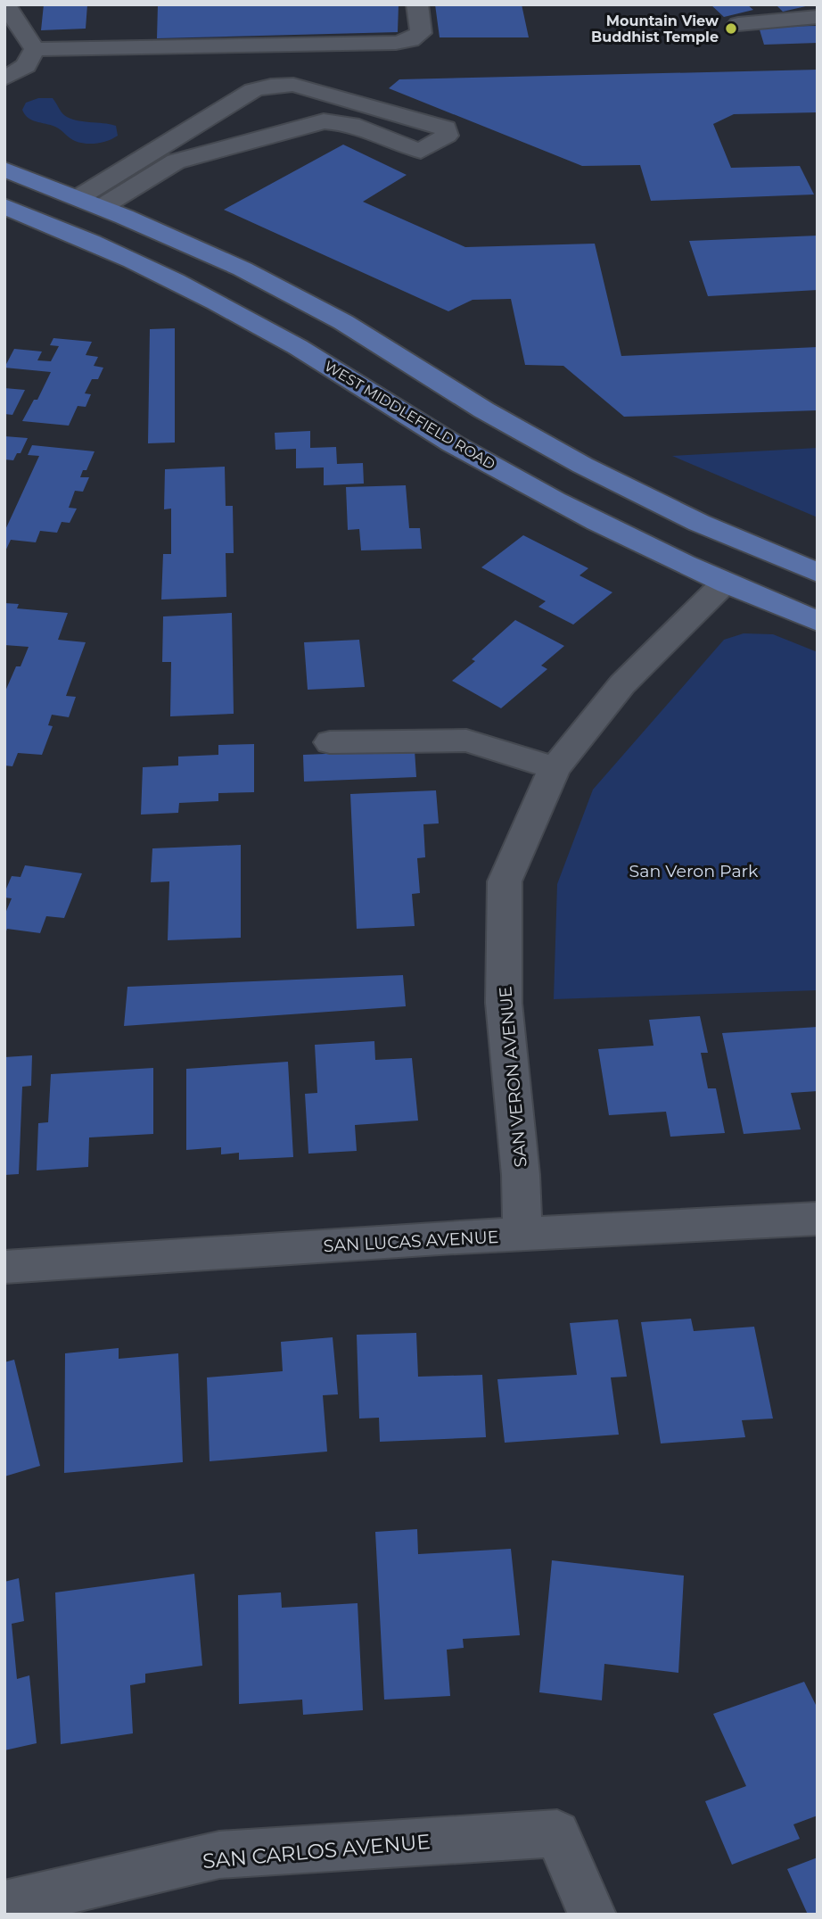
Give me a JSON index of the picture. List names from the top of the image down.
{
  "streets": {
    "main road": ["WEST MIDDLEFIELD ROAD"],
    "street": ["SAN VERON AVENUE", "SAN LUCAS AVENUE", "SAN CARLOS AVENUE"]
  },
  "crossings": [
    ["WEST MIDDLEFIELD ROAD", "SAN VERON AVENUE"],
    ["SAN VERON AVENUE", "SAN LUCAS AVENUE"]
  ],
  "parks": ["San Veron Park"],
  "places": ["Mountain View Buddhist Temple"]
}
